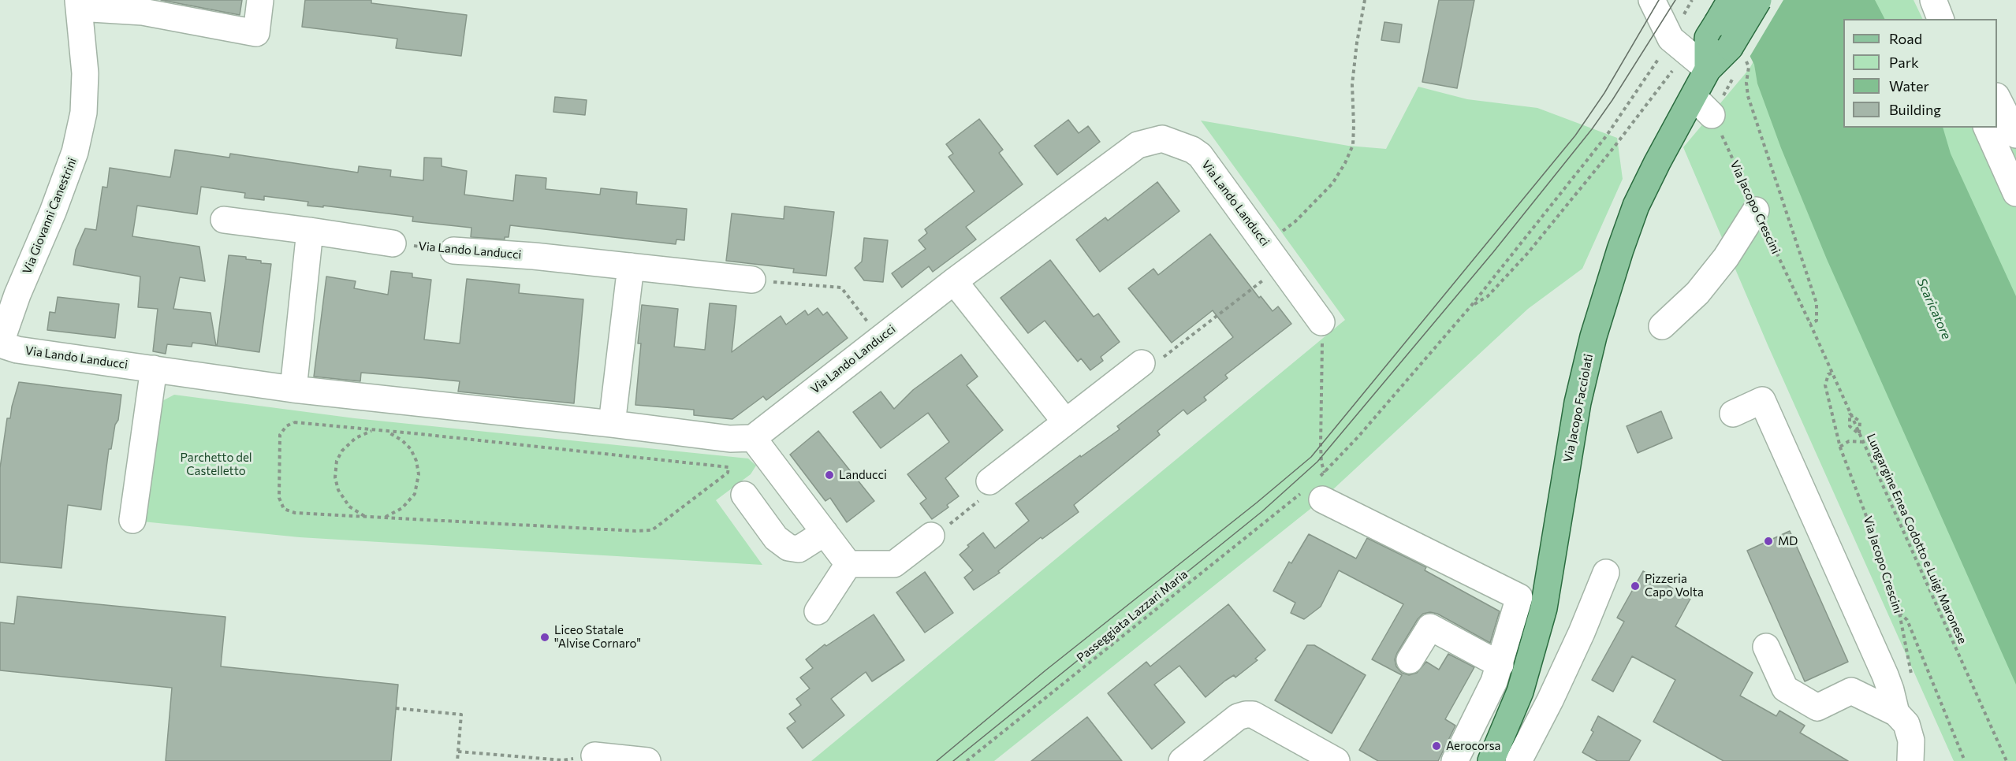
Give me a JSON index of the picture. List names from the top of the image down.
{
  "streets": {
    "main road": ["Via Jacopo Facciolati"],
    "street": ["Via Lando Landucci", "Via Giovanni Canestrini"],
    "path": ["Via Jacopo Crescini", "Lungargine Enea Codotto e Luigi Maronese", "Passeggiata Lazzari Maria"]
  },
  "crossings": [
    ["Via Lando Landucci", "Via Giovanni Canestrini"],
    ["Via Jacopo Crescini", "Lungargine Enea Codotto e Luigi Maronese"]
  ],
  "water": ["Scaricatore"],
  "parks": ["Parchetto del Castelletto"],
  "places": [
    "Landucci",
    "MD",
    "Pizzeria Capo Volta",
    "Liceo Statale \"Alvise Cornaro\"",
    "Aerocorsa"
  ],
  "legend": [
    "Road",
    "Park",
    "Water",
    "Building"
  ]
}
